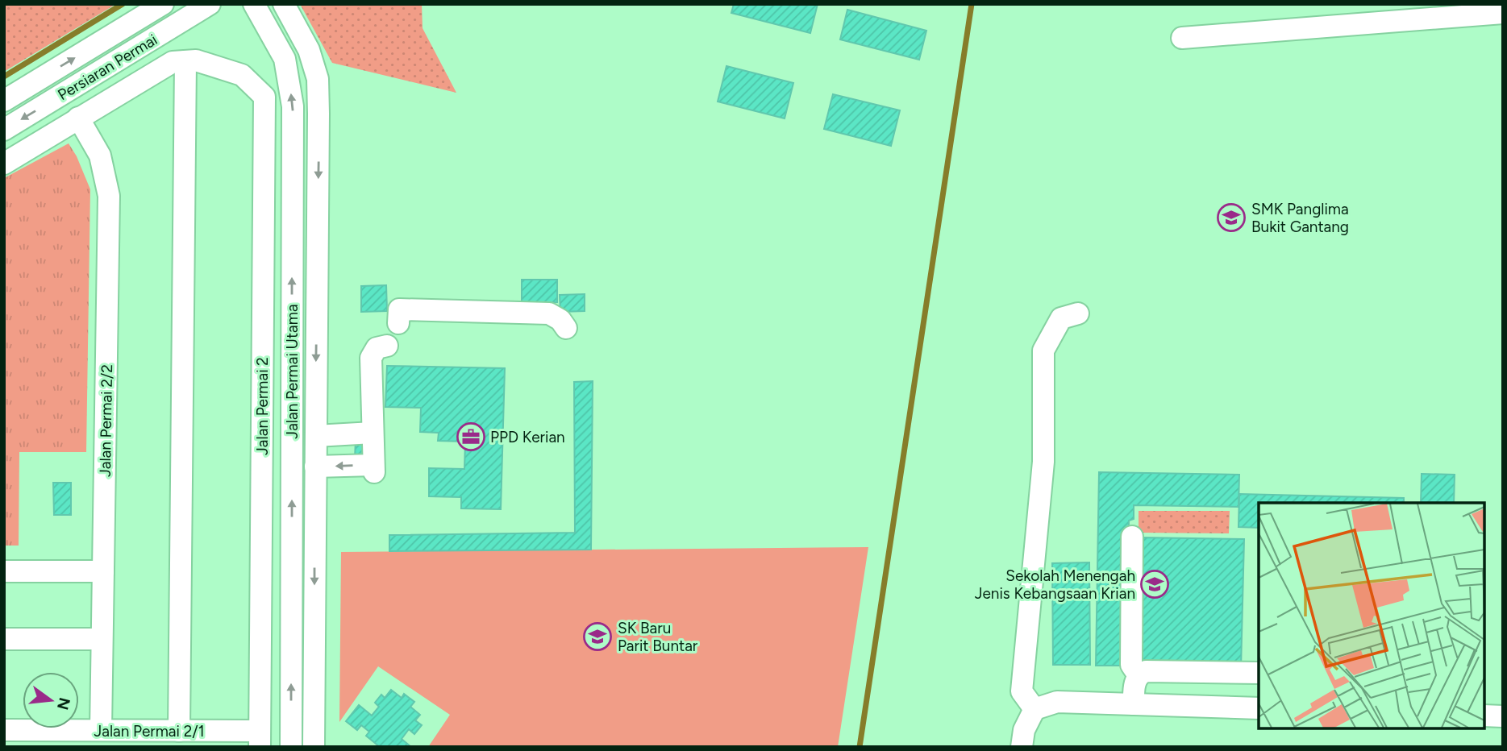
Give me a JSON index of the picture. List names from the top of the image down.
{
  "streets": {
    "street": [
      "Persiaran Permai",
      "Jalan Permai Utama",
      "Jalan Permai 2",
      "Jalan Permai 2/2",
      "Jalan Permai 2/1"
    ]
  },
  "crossings": [
    ["Jalan Permai 2", "Jalan Permai 2/1"],
    ["Jalan Permai 2/2", "Jalan Permai 2/1"]
  ],
  "places": {
    "school or university": ["SMK Panglima Bukit Gantang", "Sekolah Menengah Jenis Kebangsaan Krian", "SK Baru Parit Buntar"],
    "office": ["PPD Kerian"]
  },
  "north": "right"
}
